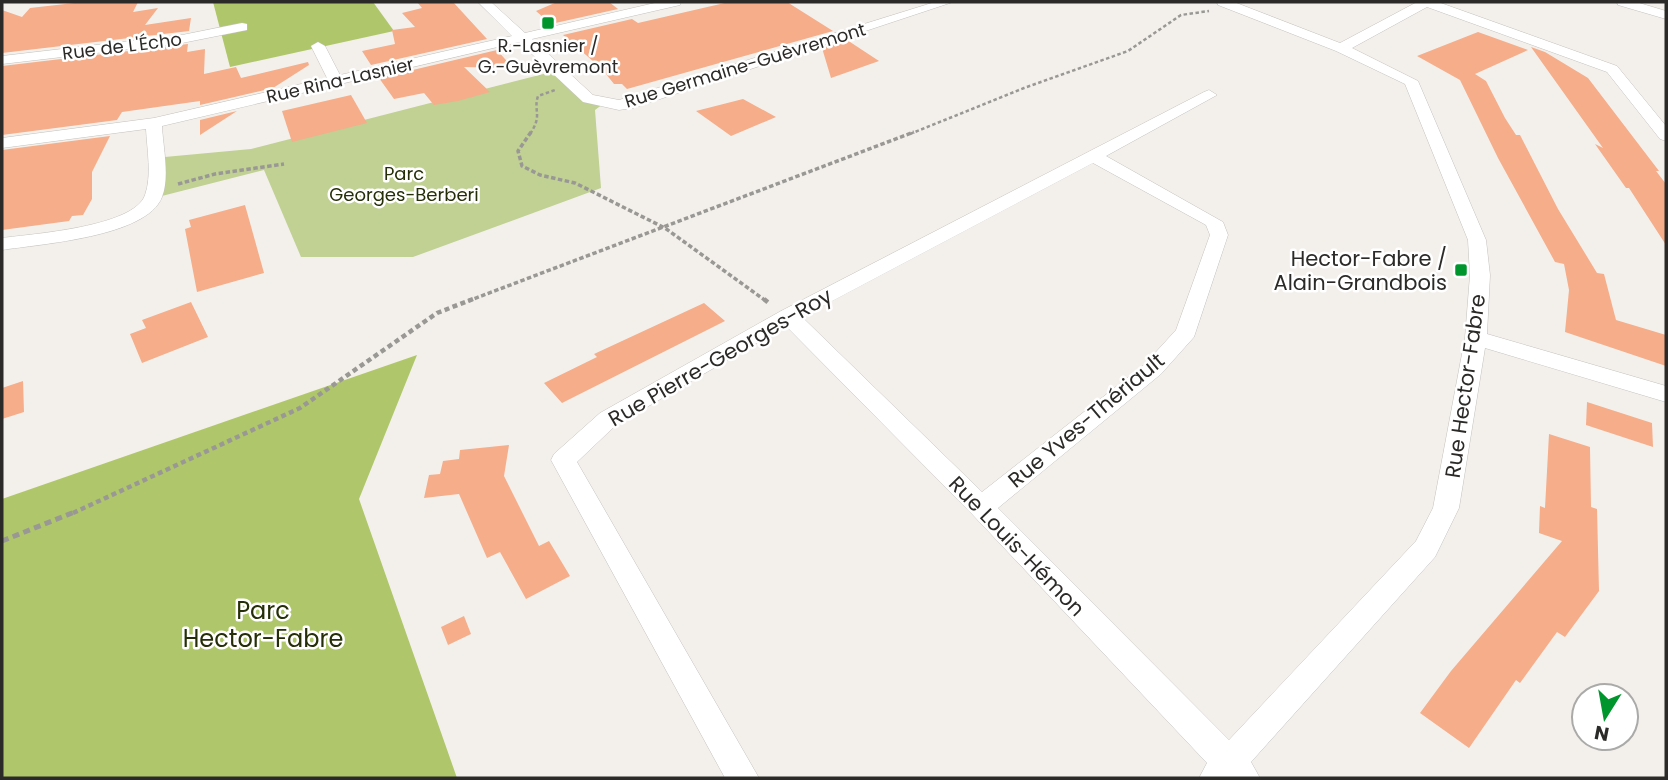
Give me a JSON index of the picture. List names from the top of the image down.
{
  "streets": {
    "street": [
      "Rue de L'Écho",
      "Rue Germaine-Guèvremont",
      "Rue Rina-Lasnier",
      "Rue Pierre-Georges-Roy",
      "Rue Hector-Fabre",
      "Rue Yves-Thériault",
      "Rue Louis-Hémon"
    ]
  },
  "crossings": [
    ["Rue Germaine-Guèvremont", "Rue Rina-Lasnier"],
    ["Rue Pierre-Georges-Roy", "Rue Yves-Thériault"],
    ["Rue Pierre-Georges-Roy", "Rue Louis-Hémon"],
    ["Rue Hector-Fabre", "Rue Louis-Hémon"],
    ["Rue Yves-Thériault", "Rue Louis-Hémon"]
  ],
  "parks": ["Parc Georges-Berberi", "Parc Hector-Fabre"],
  "places": {
    "transit": ["R.-Lasnier / G.-Guèvremont", "Hector-Fabre / Alain-Grandbois"]
  },
  "north": "bottom"
}
